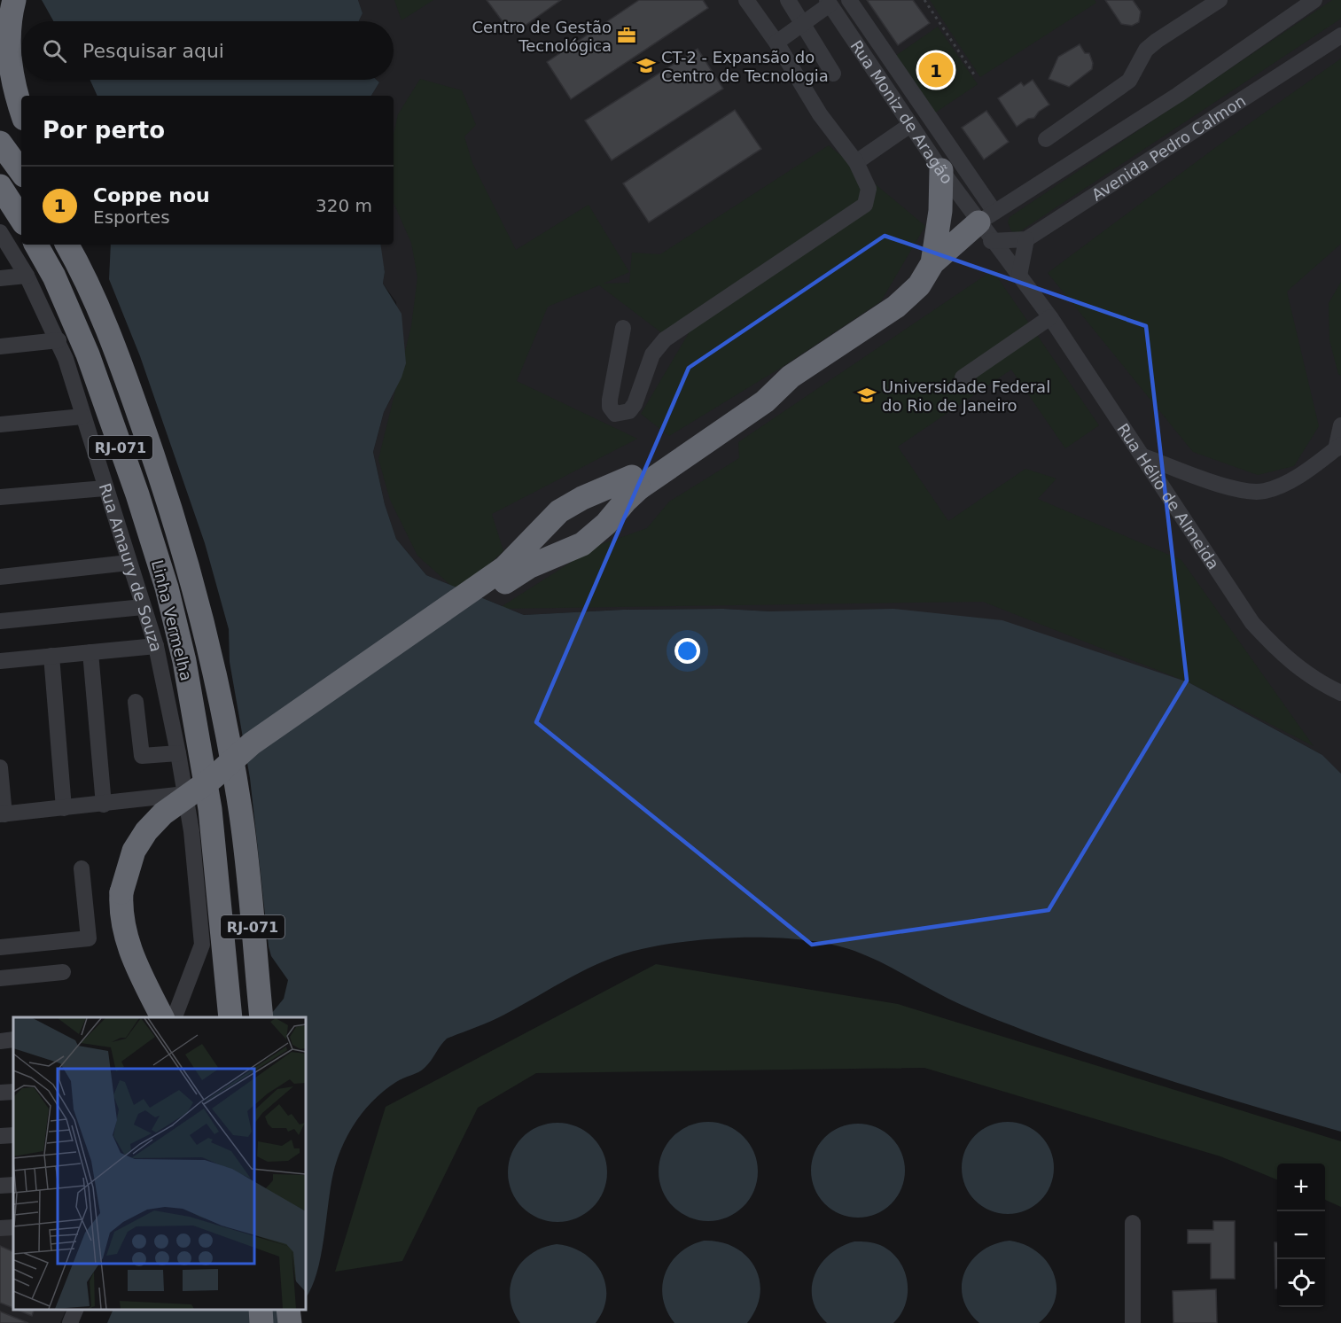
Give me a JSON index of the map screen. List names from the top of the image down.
{
  "streets": {
    "highway": ["RJ-071", "Linha Vermelha"],
    "street": [
      "Rua Moniz de Aragão",
      "Avenida Pedro Calmon",
      "Rua Hélio de Almeida",
      "Rua Amaury de Souza"
    ]
  },
  "crossings": [
    ["Rua Moniz de Aragão", "Rua Hélio de Almeida"]
  ],
  "places": {
    "office": ["Centro de Gestão Tecnológica"],
    "school or university": ["CT-2 - Expansão do Centro de Tecnologia", "Universidade Federal do Rio de Janeiro"]
  },
  "page": {
    "search": "Pesquisar aqui",
    "pins": "1",
    "heading": "Por perto",
    "list": [
      {
        "mark": "1",
        "name": "Coppe nou",
        "note": "Esportes",
        "value": "320 m"
      }
    ],
    "map_buttons": ["+", "−"]
  }
}
